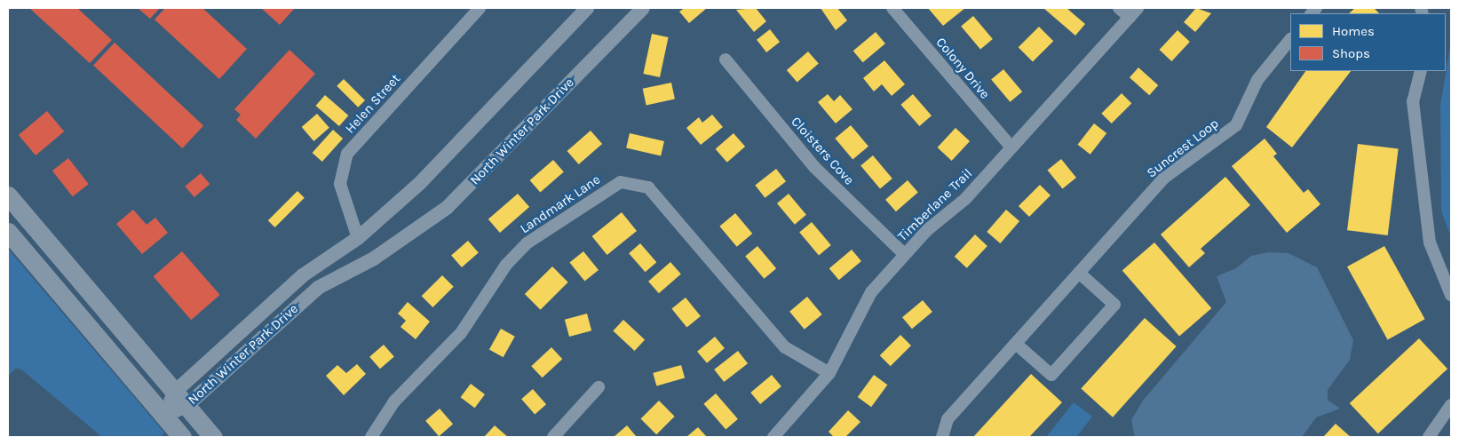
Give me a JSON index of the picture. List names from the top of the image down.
{
  "streets": {
    "street": [
      "Colony Drive",
      "Helen Street",
      "North Winter Park Drive",
      "Suncrest Loop",
      "Cloisters Cove",
      "Landmark Lane",
      "Timberlane Trail"
    ]
  },
  "crossings": [
    ["Colony Drive", "Timberlane Trail"],
    ["Helen Street", "North Winter Park Drive"],
    ["Cloisters Cove", "Timberlane Trail"],
    ["Landmark Lane", "Timberlane Trail"]
  ],
  "legend": ["Homes", "Shops"]
}
